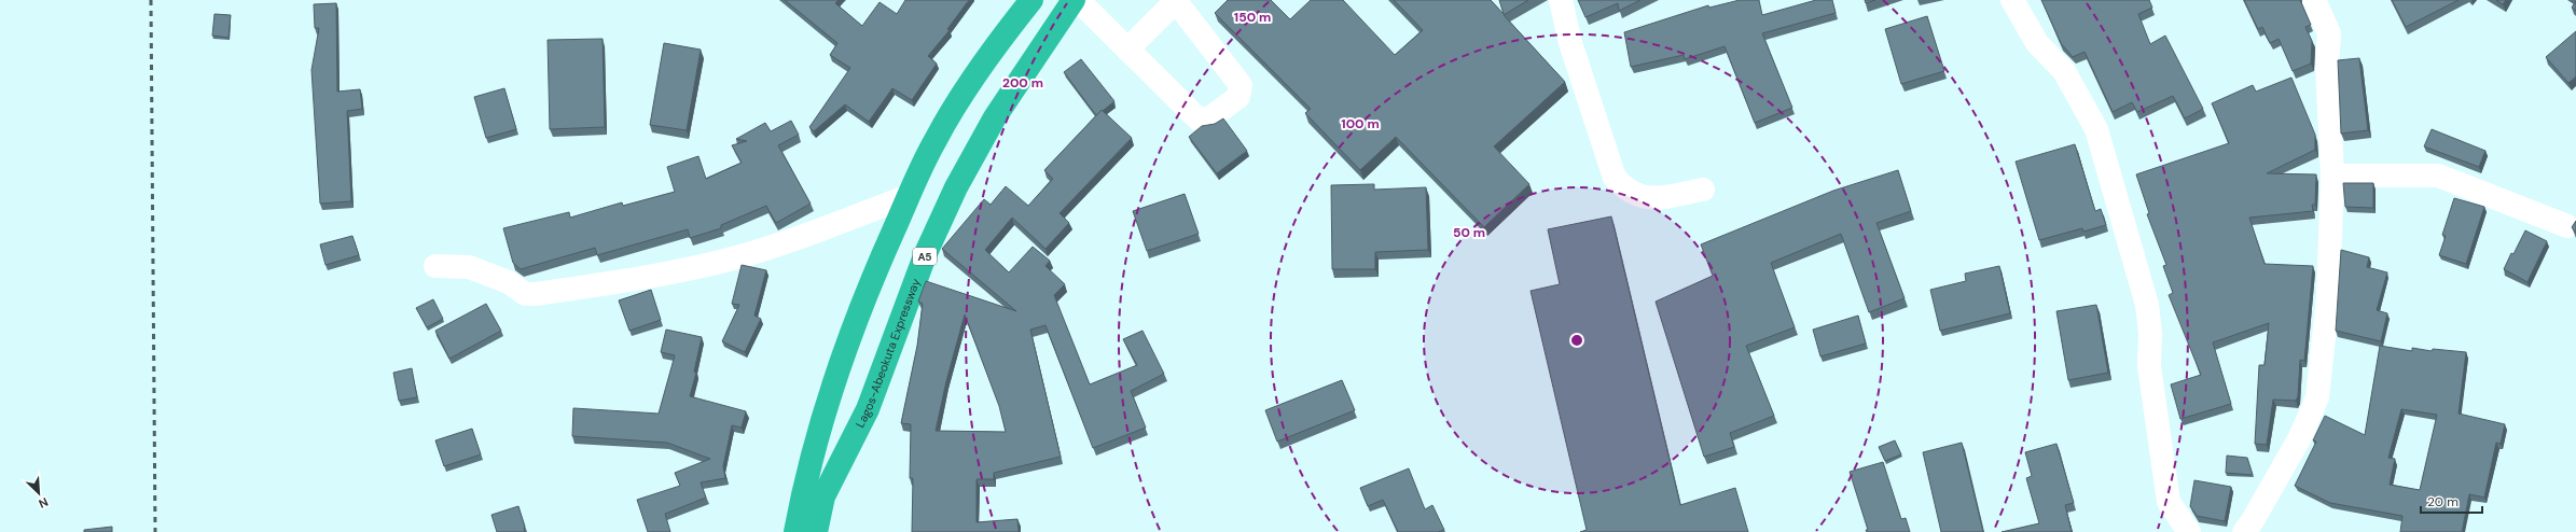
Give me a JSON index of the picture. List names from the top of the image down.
{
  "streets": {
    "highway": ["A5", "Lagos-Abeokuta Expressway"]
  },
  "scale_bar": "20 m",
  "north": "bottom right",
  "rings": [
    "150 m",
    "200 m",
    "100 m",
    "50 m"
  ]
}
